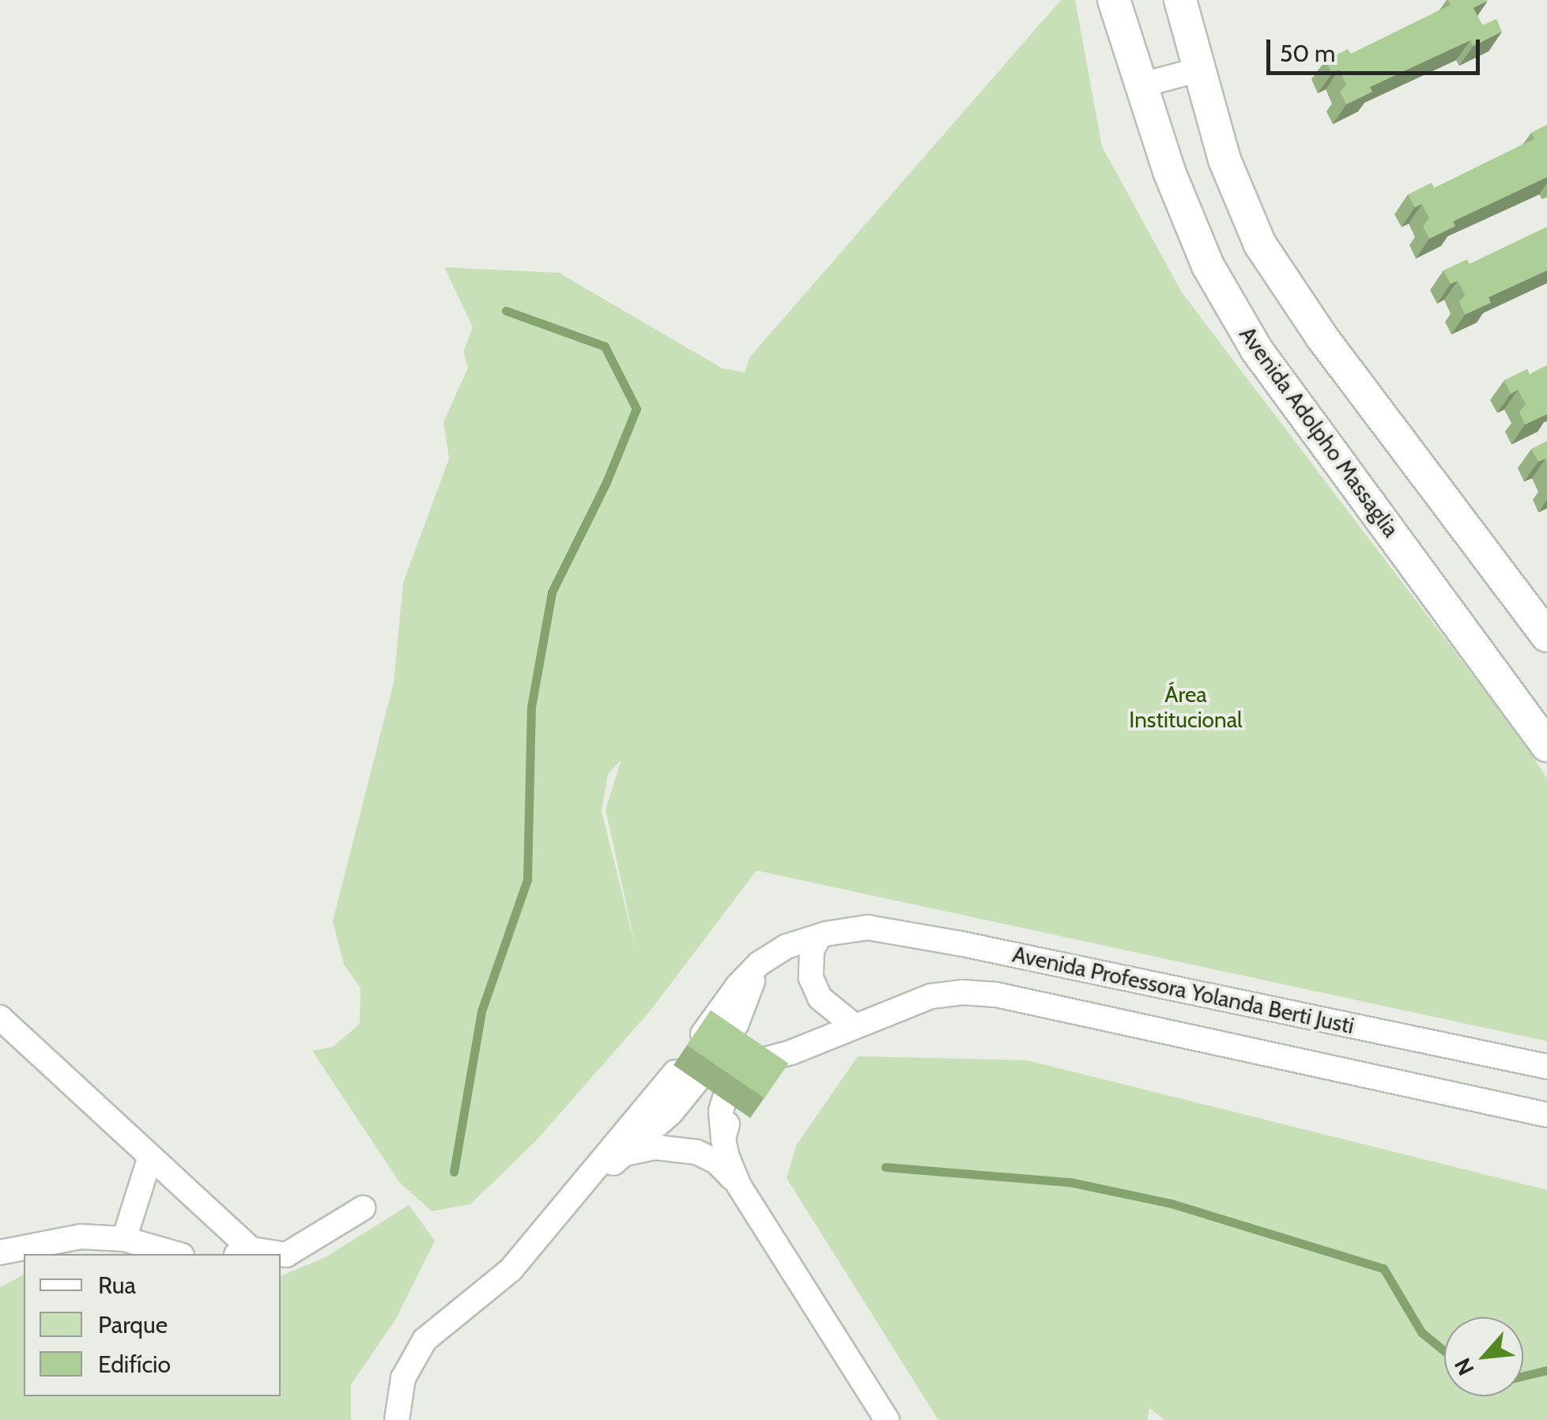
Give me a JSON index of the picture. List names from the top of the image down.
{
  "streets": {
    "main road": ["Avenida Adolpho Massaglia"],
    "street": ["Avenida Professora Yolanda Berti Justi"]
  },
  "parks": ["Área Institucional"],
  "legend": ["Rua", "Parque", "Edifício"],
  "scale_bar": "50 m",
  "north": "bottom left"
}
